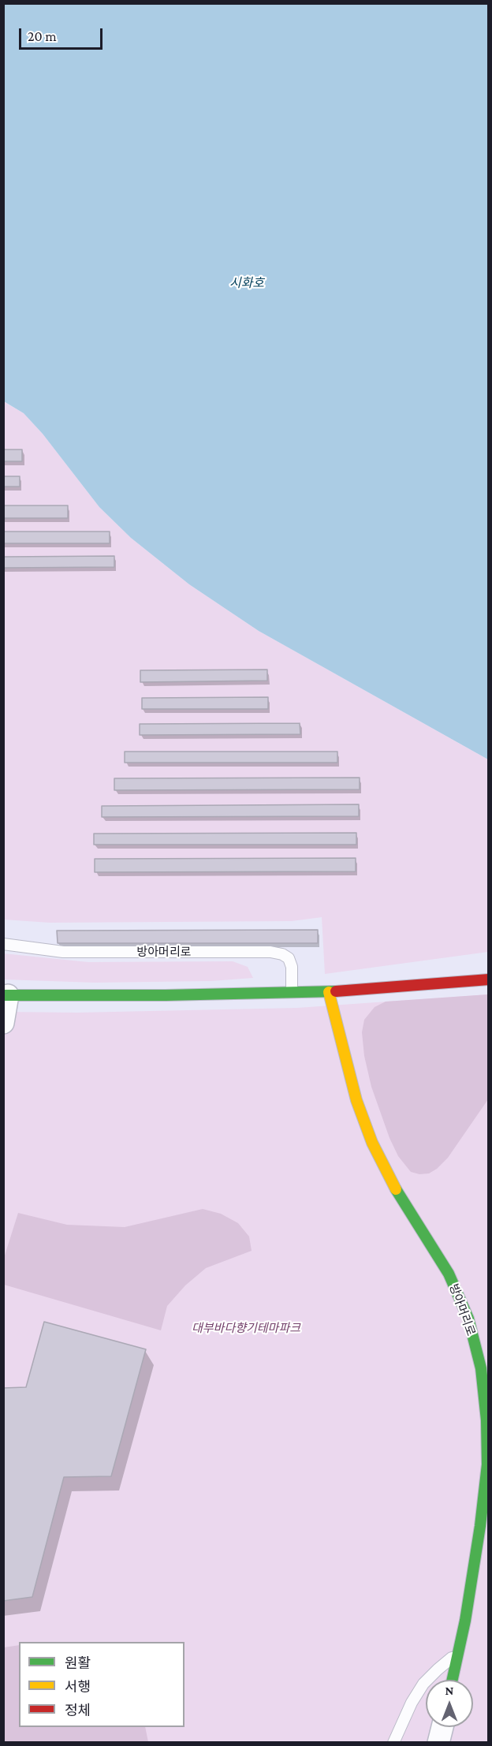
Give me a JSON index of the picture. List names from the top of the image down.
{
  "streets": {
    "street": ["방아머리로"]
  },
  "water": ["시화호"],
  "parks": ["대부바다향기테마파크"],
  "legend": ["원활", "서행", "정체"],
  "scale_bar": "20 m",
  "north": "top"
}
